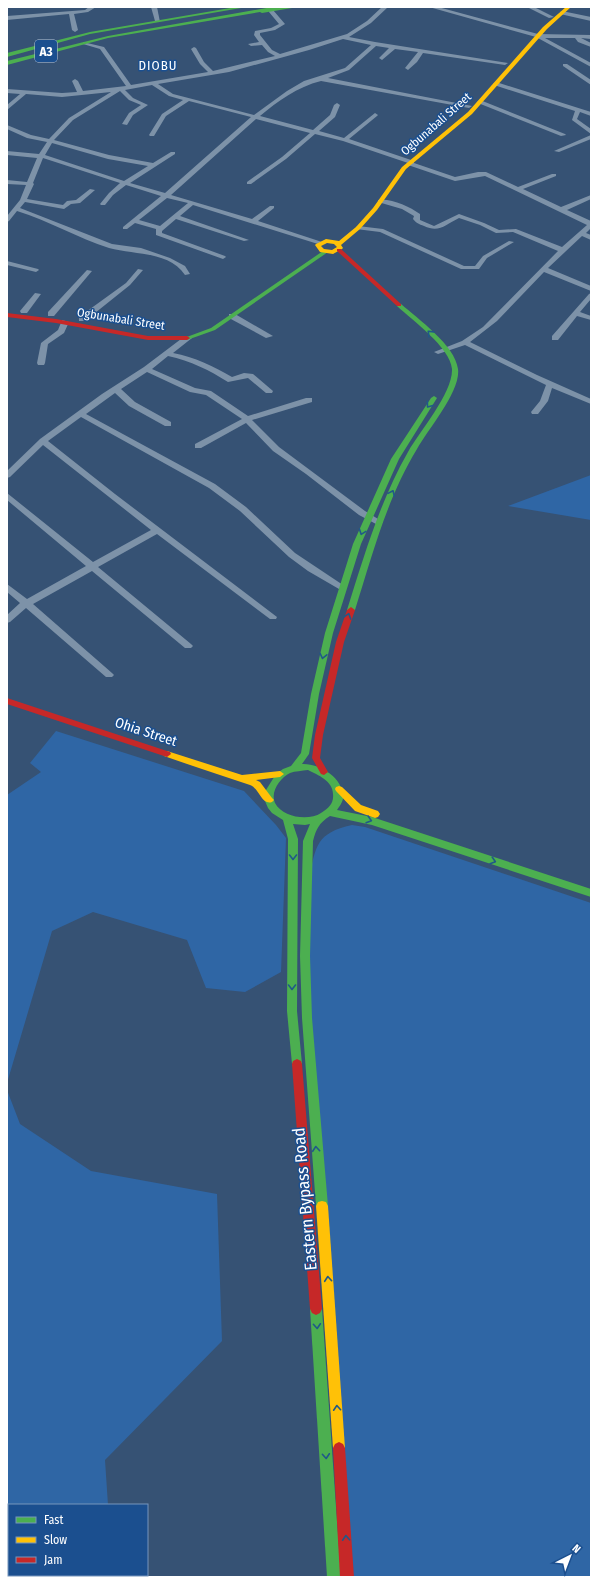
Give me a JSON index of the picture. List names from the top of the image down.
{
  "streets": {
    "main road": [
      "A3",
      "Ogbunabali Street",
      "Ohia Street",
      "Eastern Bypass Road"
    ]
  },
  "crossings": [
    ["Ohia Street", "Eastern Bypass Road"]
  ],
  "districts": ["DIOBU"],
  "legend": ["Fast", "Slow", "Jam"],
  "north": "top right"
}
